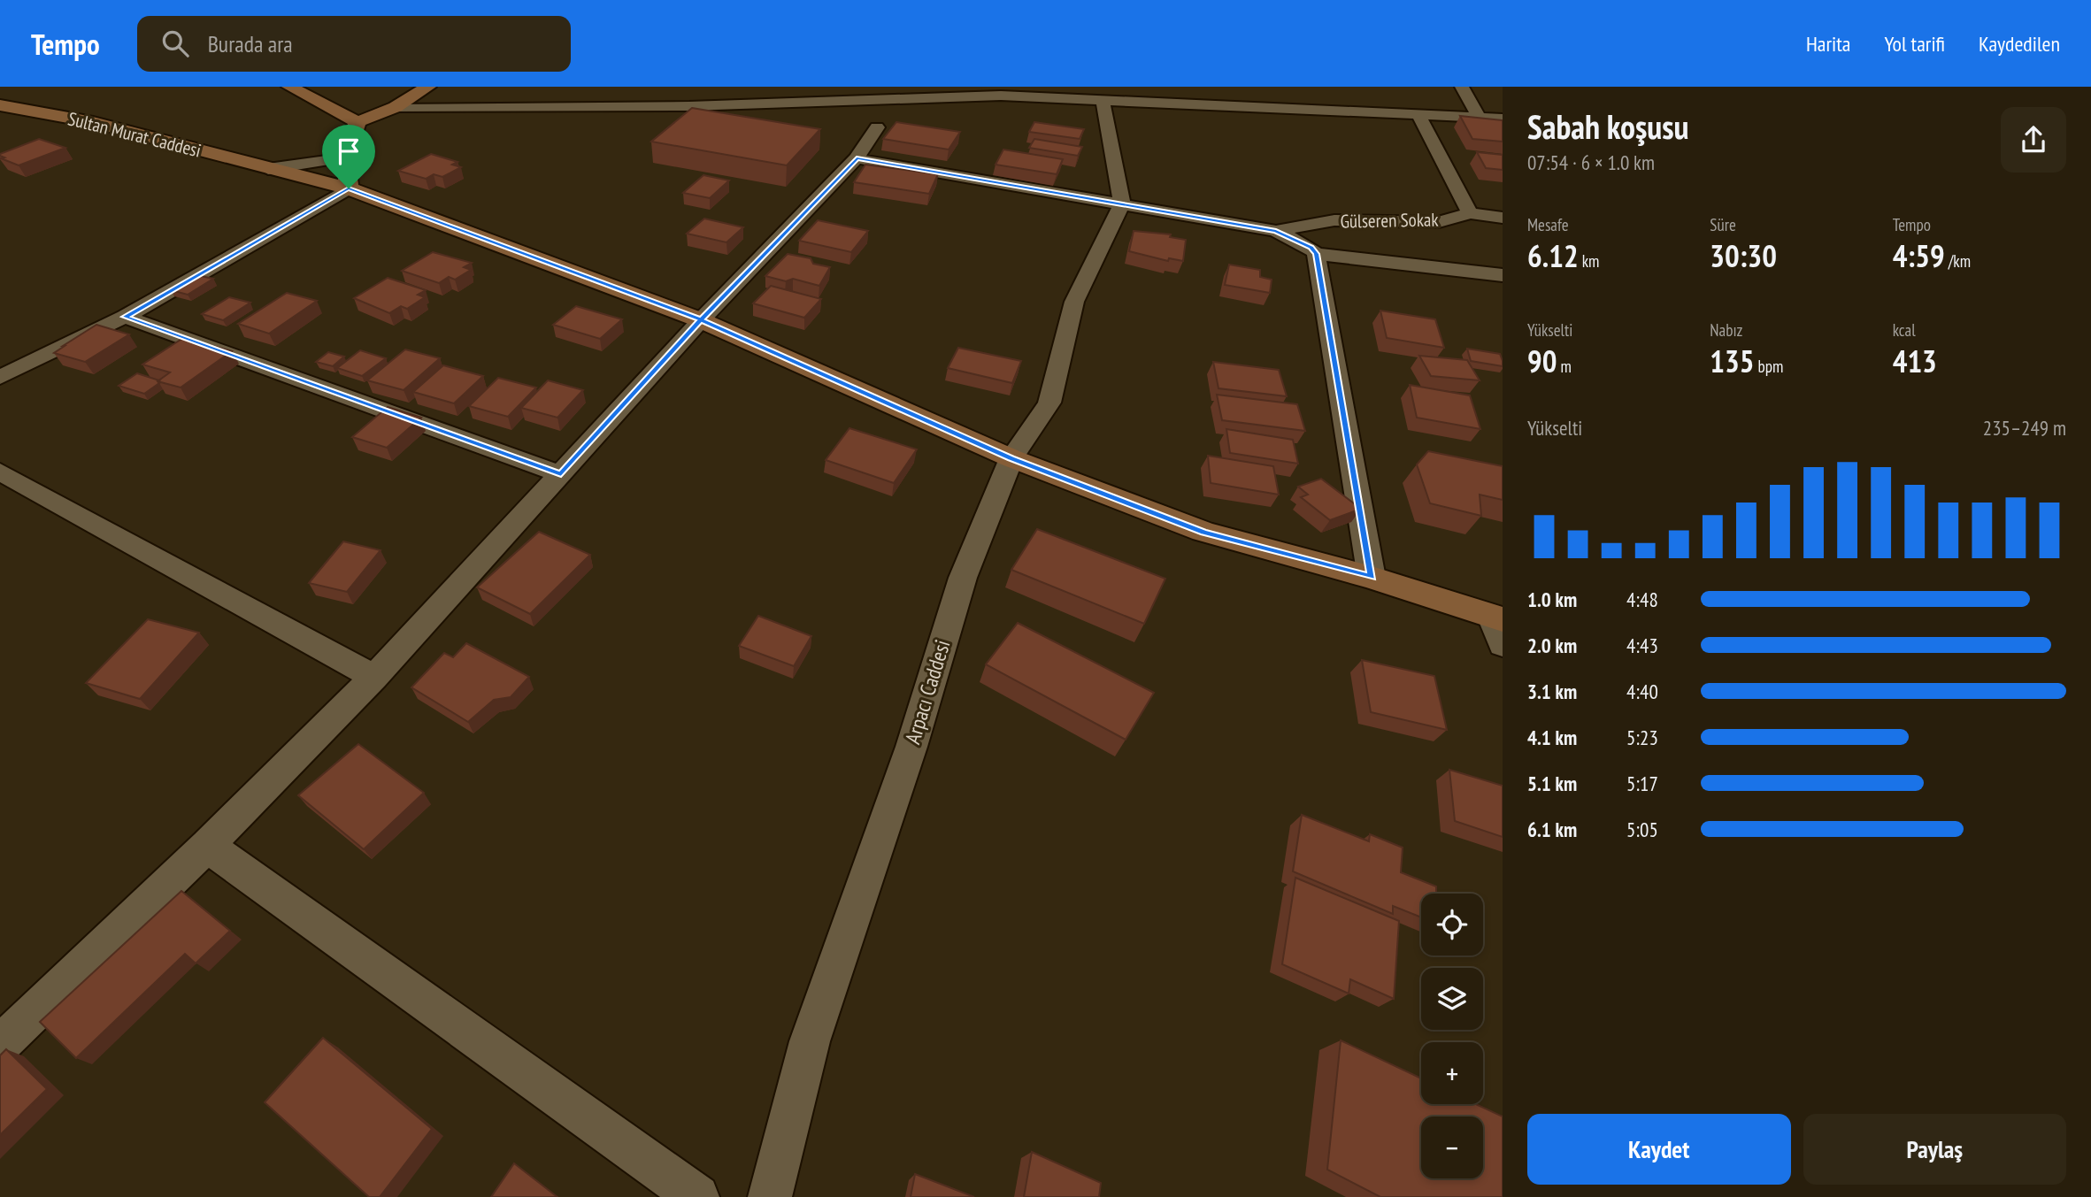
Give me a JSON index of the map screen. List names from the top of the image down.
{
  "streets": {
    "main road": ["Sultan Murat Caddesi"],
    "street": ["Gülseren Sokak", "Arpacı Caddesi"]
  },
  "page": {
    "header": "Tempo",
    "search": "Burada ara",
    "nav": ["Harita", "Yol tarifi", "Kaydedilen"],
    "heading": ["Sabah koşusu", "07:54 · 6 × 1.0 km"],
    "stats": [
      ["Mesafe", "6.12 km"],
      ["Süre", "30:30"],
      ["Tempo", "4:59 /km"],
      ["Yükselti", "90 m"],
      ["Nabız", "135 bpm"],
      ["kcal", "413"]
    ],
    "chart": ["Yükselti", "235–249 m"],
    "list": [
      {
        "name": "1.0 km",
        "note": "4:48"
      },
      {
        "name": "2.0 km",
        "note": "4:43"
      },
      {
        "name": "3.1 km",
        "note": "4:40"
      },
      {
        "name": "4.1 km",
        "note": "5:23"
      },
      {
        "name": "5.1 km",
        "note": "5:17"
      },
      {
        "name": "6.1 km",
        "note": "5:05"
      }
    ],
    "map_buttons": ["+", "−"],
    "buttons": ["Kaydet", "Paylaş"]
  }
}
